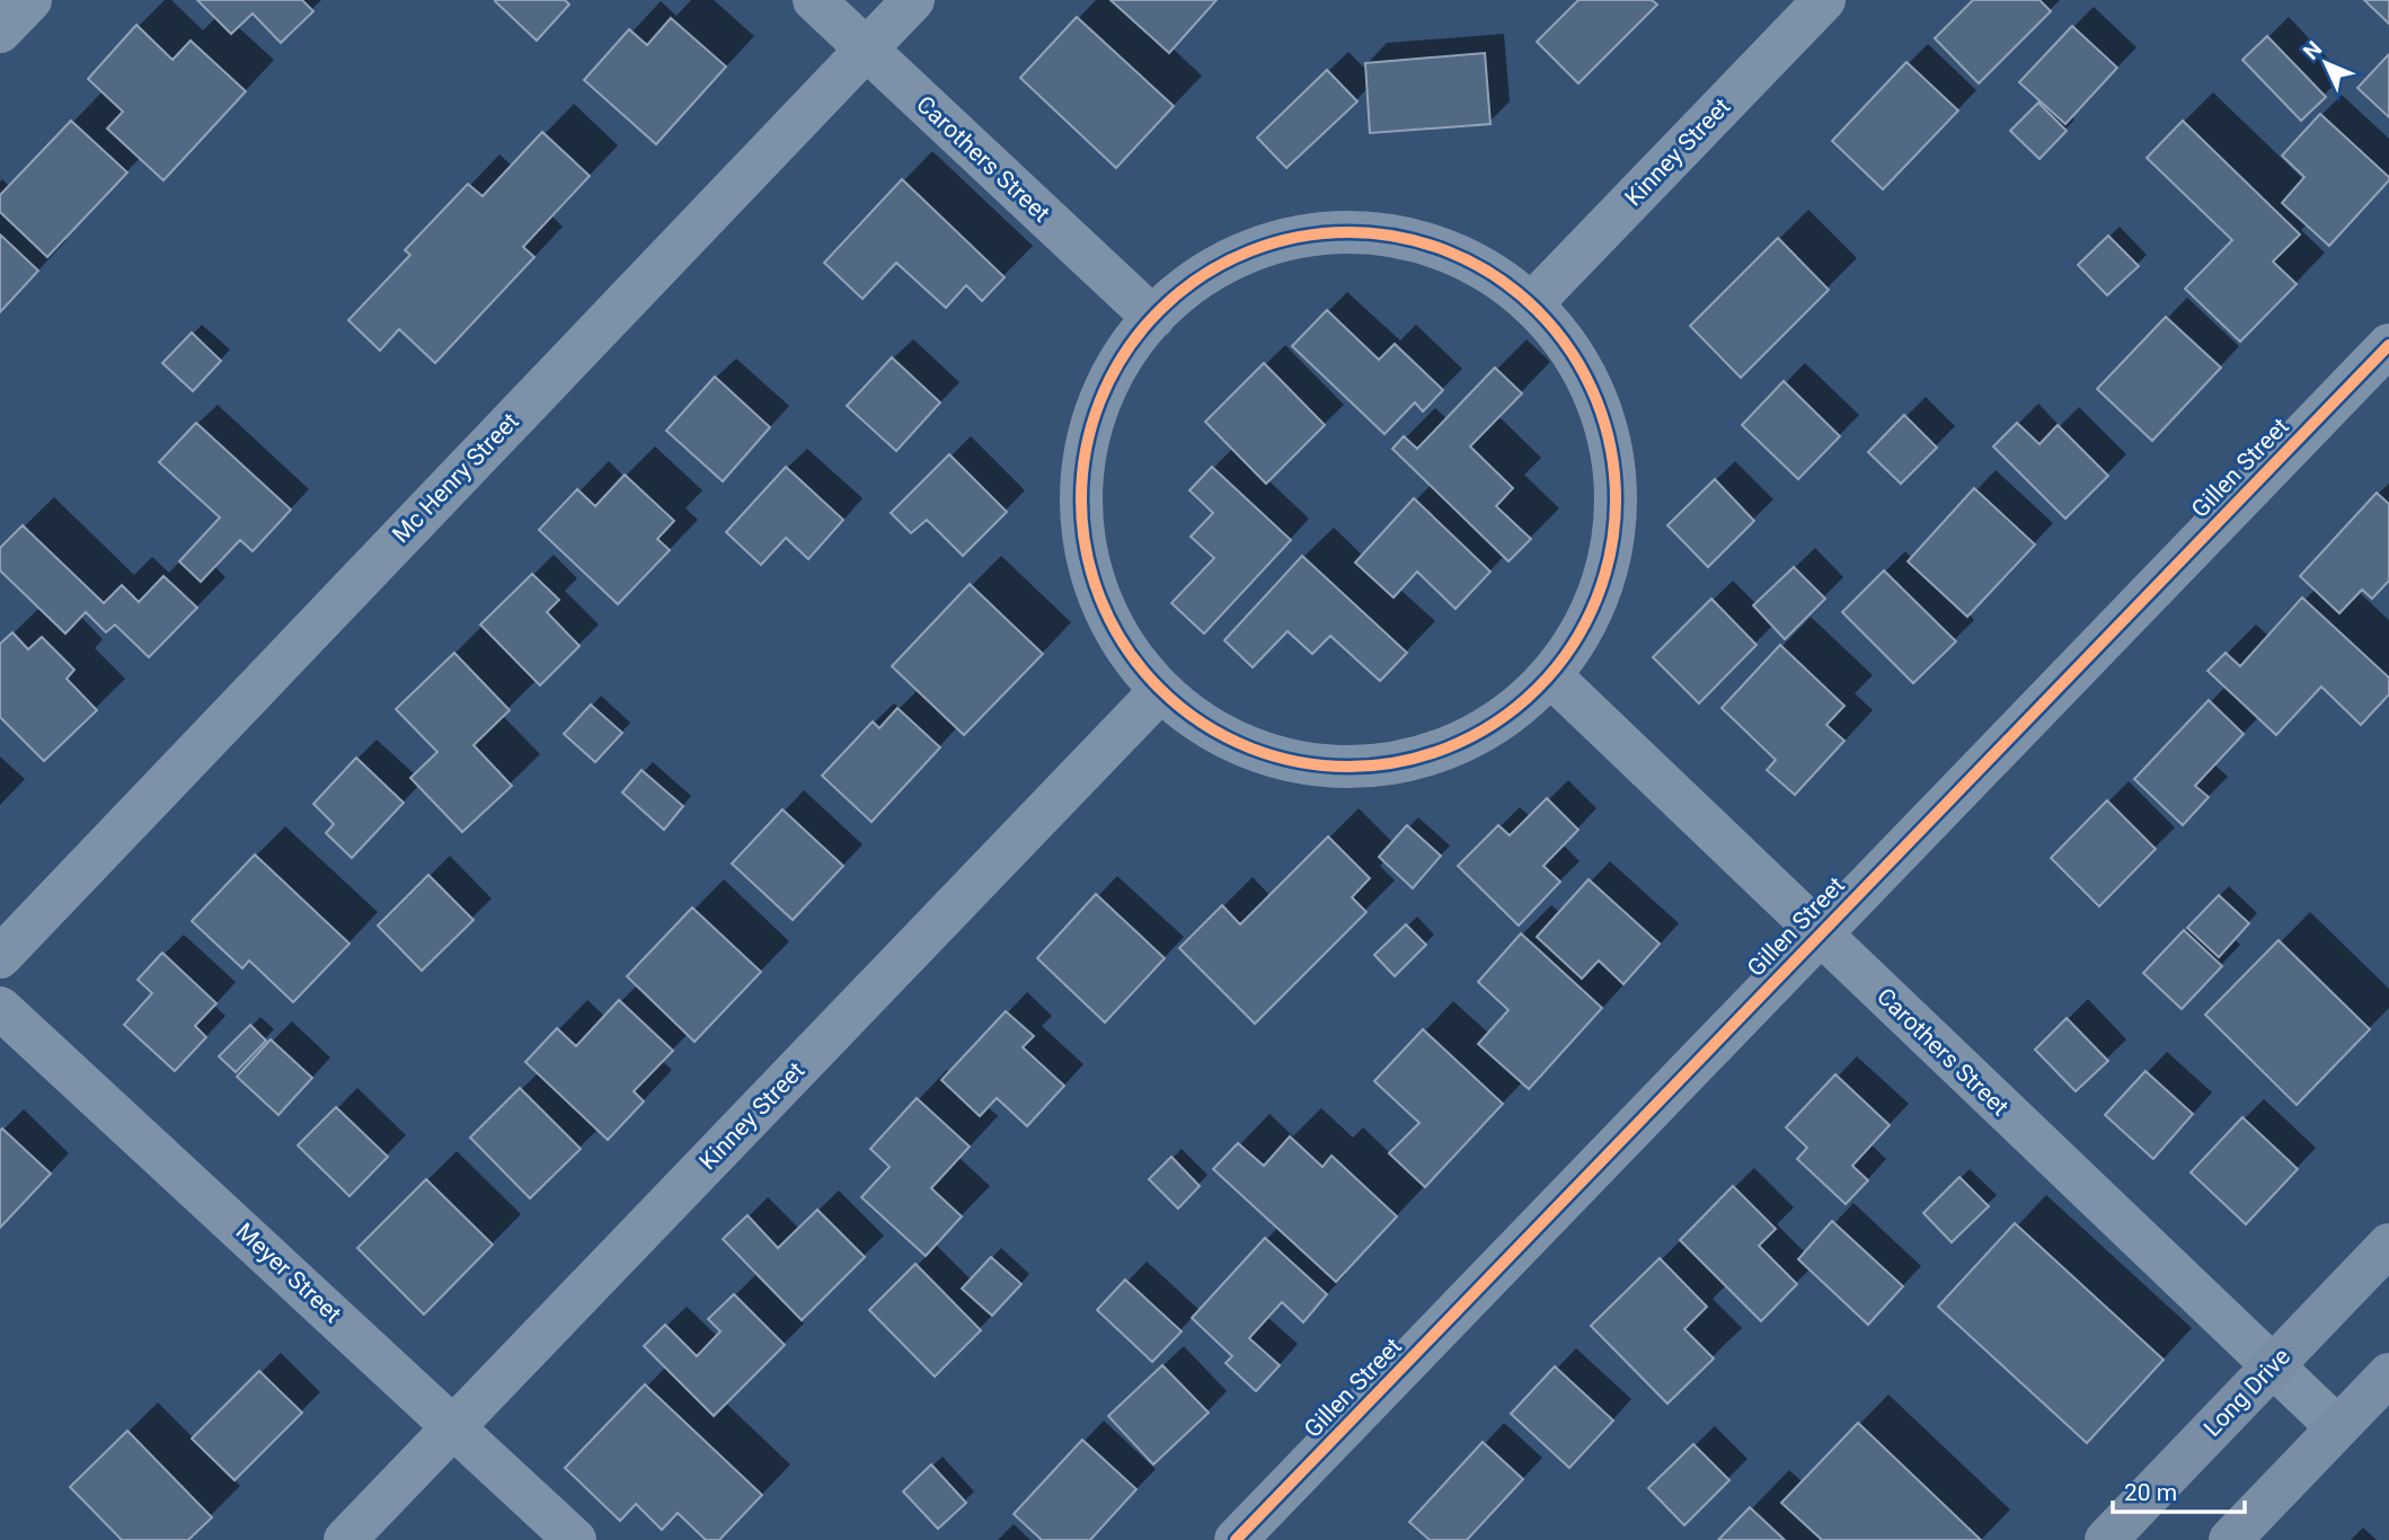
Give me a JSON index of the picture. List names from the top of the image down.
{
  "streets": {
    "main road": ["Long Drive"],
    "street": [
      "Kinney Street",
      "Carothers Street",
      "Gillen Street",
      "Mc Henry Street",
      "Meyer Street"
    ]
  },
  "crossings": [
    ["Kinney Street", "Meyer Street"],
    ["Carothers Street", "Gillen Street"],
    ["Carothers Street", "Mc Henry Street"],
    ["Carothers Street", "Long Drive"]
  ],
  "scale_bar": "20 m",
  "north": "top left"
}
